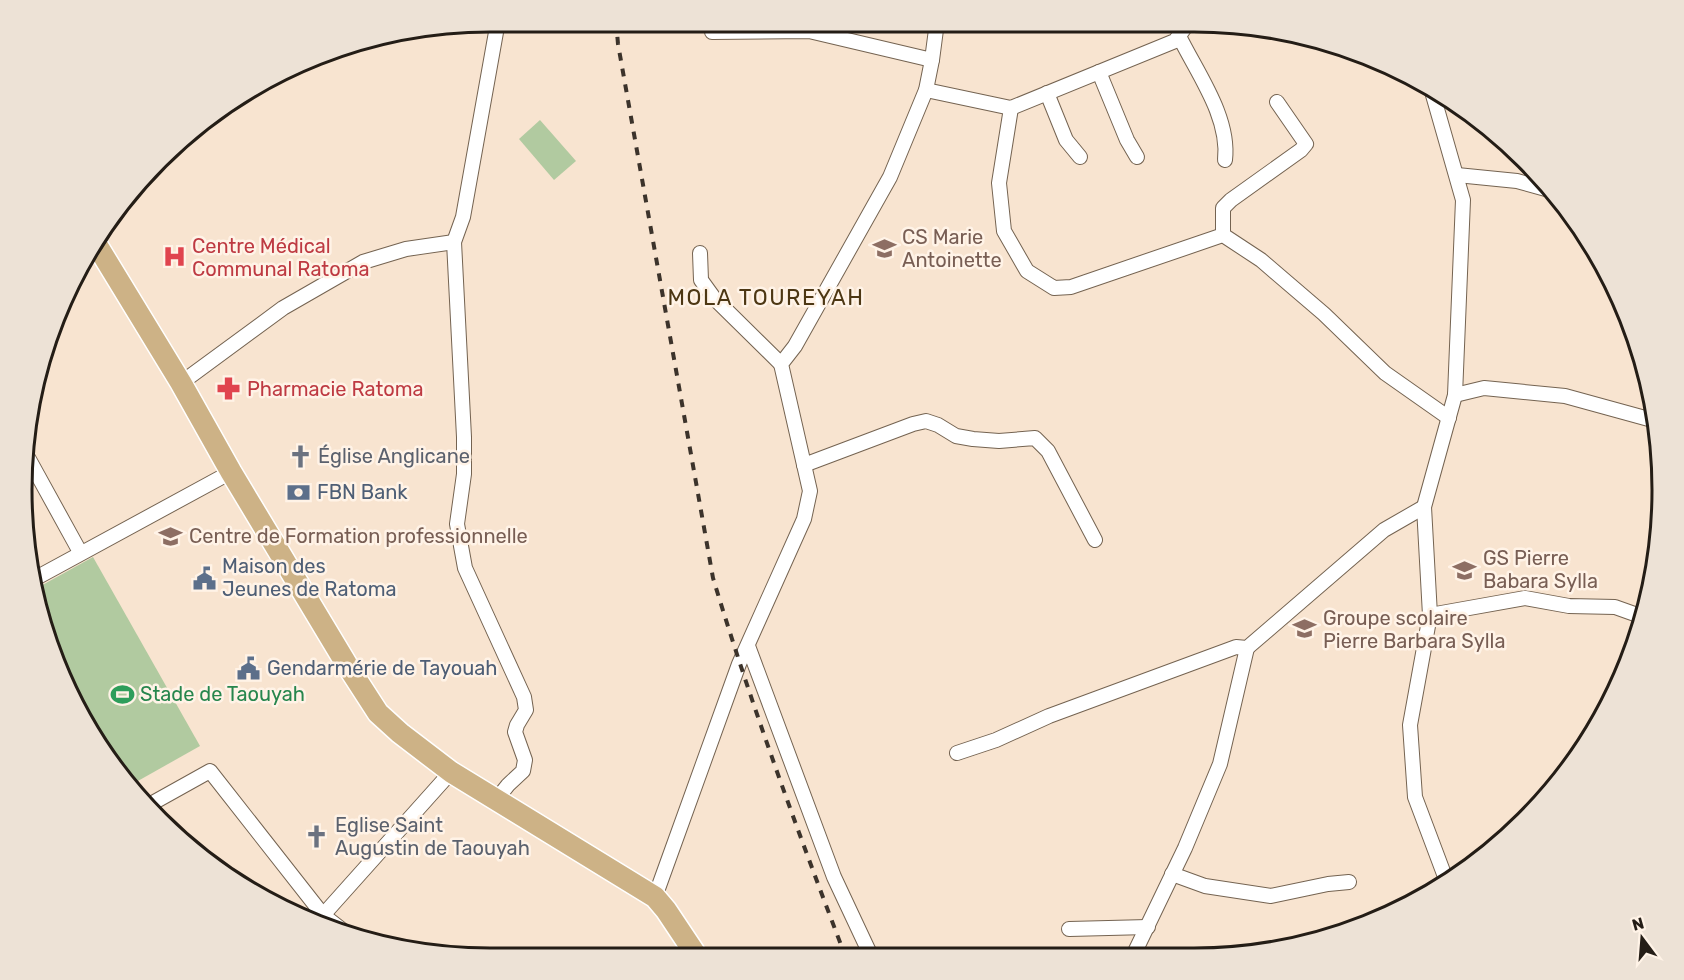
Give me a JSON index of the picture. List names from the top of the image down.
{
  "districts": ["MOLA TOUREYAH"],
  "places": {
    "school or university": [
      "CS Marie Antoinette",
      "Centre de Formation professionnelle",
      "GS Pierre Babara Sylla",
      "Groupe scolaire Pierre Barbara Sylla"
    ],
    "hospital": ["Centre Médical Communal Ratoma"],
    "pharmacy": ["Pharmacie Ratoma"],
    "church": ["Église Anglicane", "Eglise Saint Augustin de Taouyah"],
    "bank": ["FBN Bank"],
    "public building": ["Maison des Jeunes de Ratoma", "Gendarmérie de Tayouah"],
    "sports": ["Stade de Taouyah"]
  },
  "north": "top"
}
